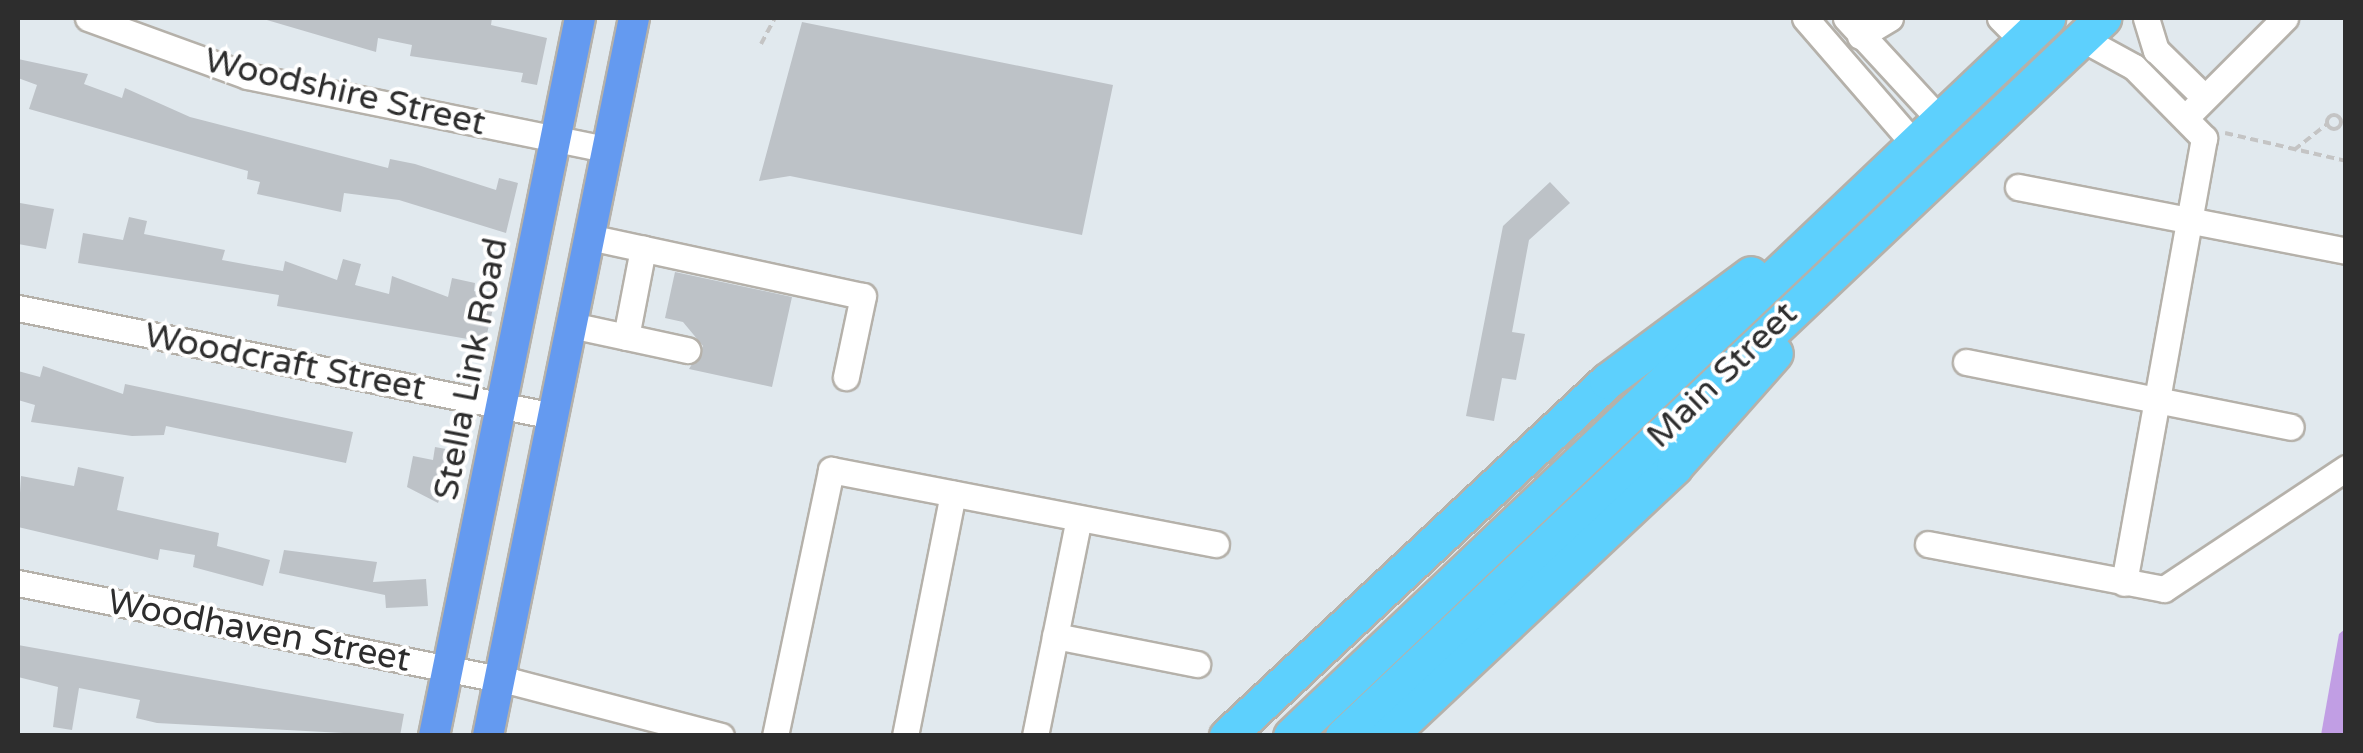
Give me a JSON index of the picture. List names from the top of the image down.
{
  "streets": {
    "highway": ["Main Street"],
    "main road": ["Stella Link Road"],
    "street": ["Woodshire Street", "Woodcraft Street", "Woodhaven Street"]
  },
  "crossings": [
    ["Woodshire Street", "Stella Link Road"],
    ["Woodcraft Street", "Stella Link Road"],
    ["Stella Link Road", "Woodhaven Street"]
  ]
}
